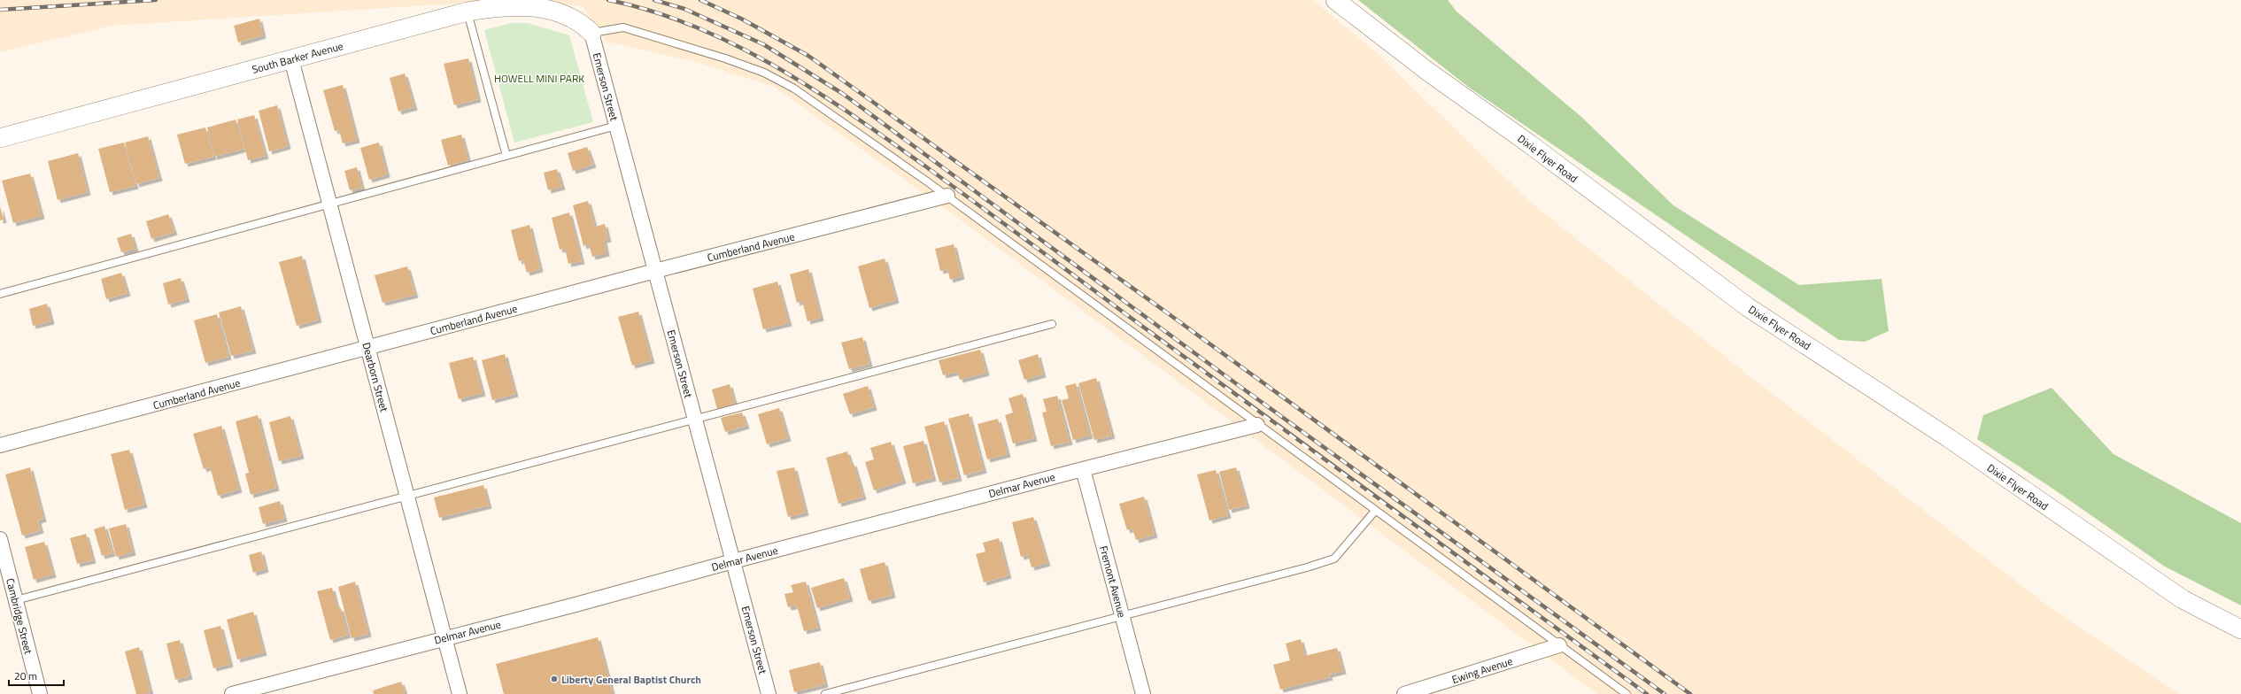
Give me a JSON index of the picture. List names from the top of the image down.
{
  "streets": {
    "street": [
      "South Barker Avenue",
      "Emerson Street",
      "Dixie Flyer Road",
      "Cumberland Avenue",
      "Dearborn Street",
      "Delmar Avenue",
      "Fremont Avenue",
      "Cambridge Street",
      "Ewing Avenue"
    ]
  },
  "crossings": [
    ["South Barker Avenue", "Emerson Street"],
    ["South Barker Avenue", "Dearborn Street"],
    ["Emerson Street", "Cumberland Avenue"],
    ["Emerson Street", "Delmar Avenue"],
    ["Cumberland Avenue", "Dearborn Street"],
    ["Dearborn Street", "Delmar Avenue"],
    ["Delmar Avenue", "Fremont Avenue"]
  ],
  "parks": ["HOWELL MINI PARK"],
  "places": ["Liberty General Baptist Church"],
  "scale_bar": "20 m"
}
